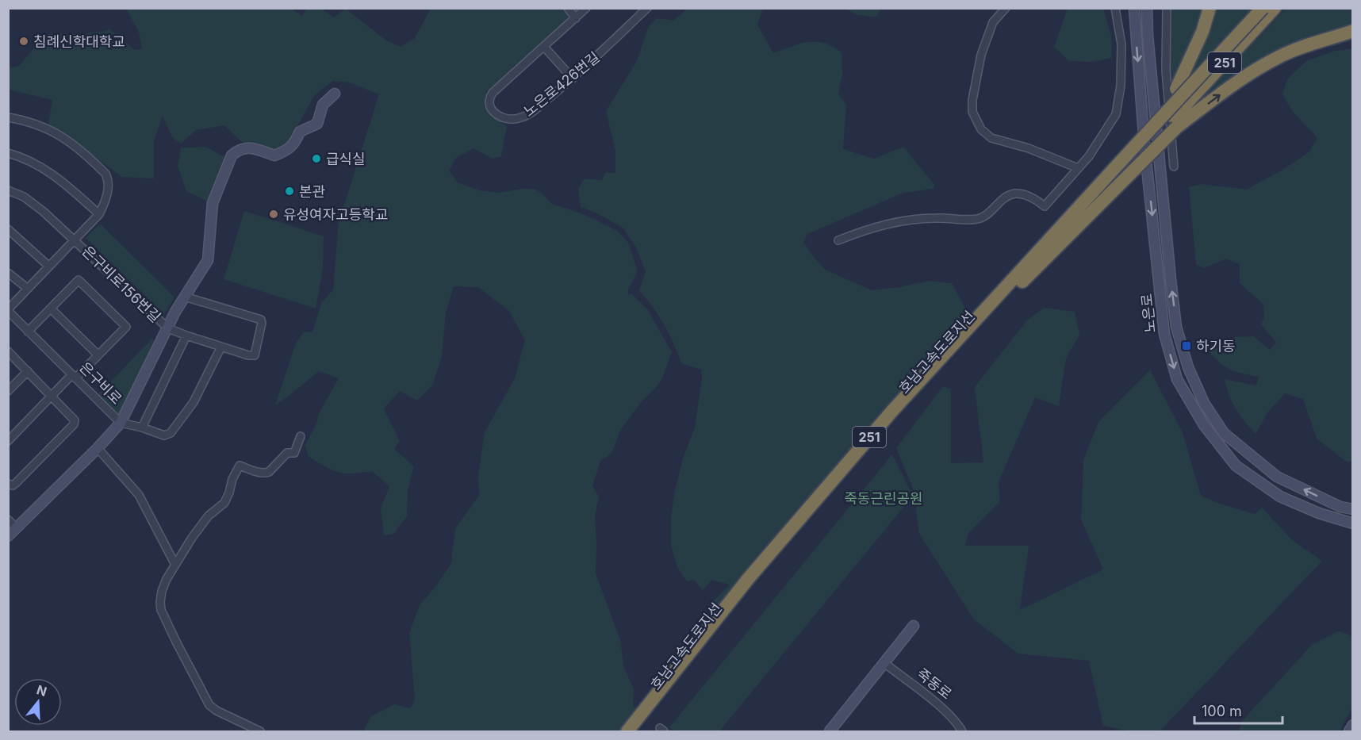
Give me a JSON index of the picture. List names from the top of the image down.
{
  "streets": {
    "highway": ["251", "호남고속도로지선"],
    "street": [
      "노은로426번길",
      "은구비로156번길",
      "노은로",
      "은구비로",
      "죽동로"
    ]
  },
  "crossings": [
    ["은구비로156번길", "은구비로"]
  ],
  "parks": ["죽동근린공원"],
  "places": {
    "other": [
      "침례신학대학교",
      "급식실",
      "본관",
      "유성여자고등학교"
    ],
    "transit": ["하기동"]
  },
  "scale_bar": "100 m",
  "north": "top"
}
